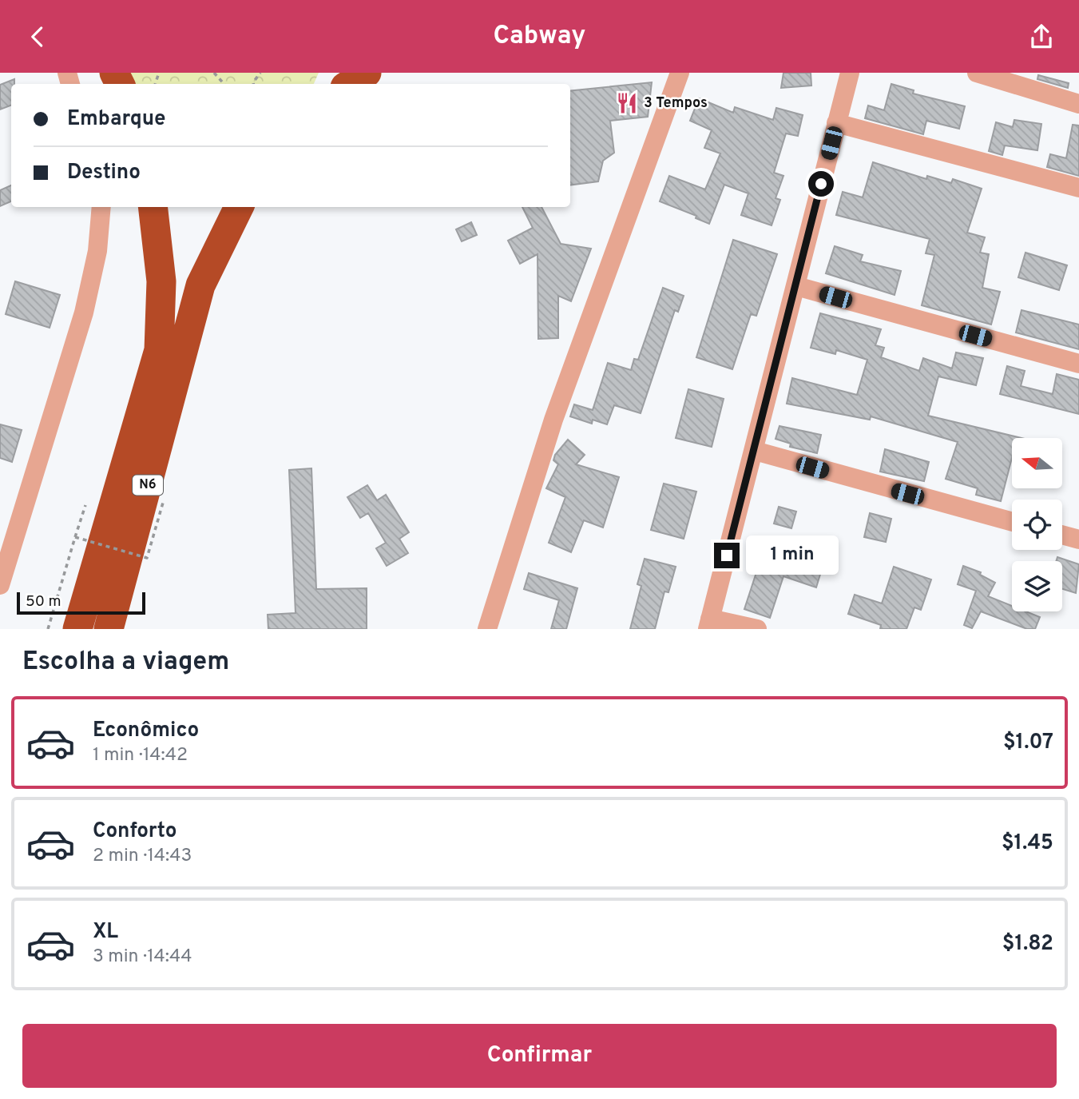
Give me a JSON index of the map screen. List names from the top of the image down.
{
  "streets": {
    "highway": ["N6"]
  },
  "places": {
    "restaurant": ["3 Tempos"]
  },
  "scale_bar": "50 m",
  "north": "left",
  "page": {
    "header": "Cabway",
    "banner": ["Embarque", "Destino"],
    "bubble": "1 min",
    "scale": "50 m",
    "heading": "Escolha a viagem",
    "list": [
      {
        "name": "Econômico",
        "note": "1 min · 14:42",
        "value": "$1.07"
      },
      {
        "name": "Conforto",
        "note": "2 min · 14:43",
        "value": "$1.45"
      },
      {
        "name": "XL",
        "note": "3 min · 14:44",
        "value": "$1.82"
      }
    ],
    "buttons": "Confirmar"
  }
}
